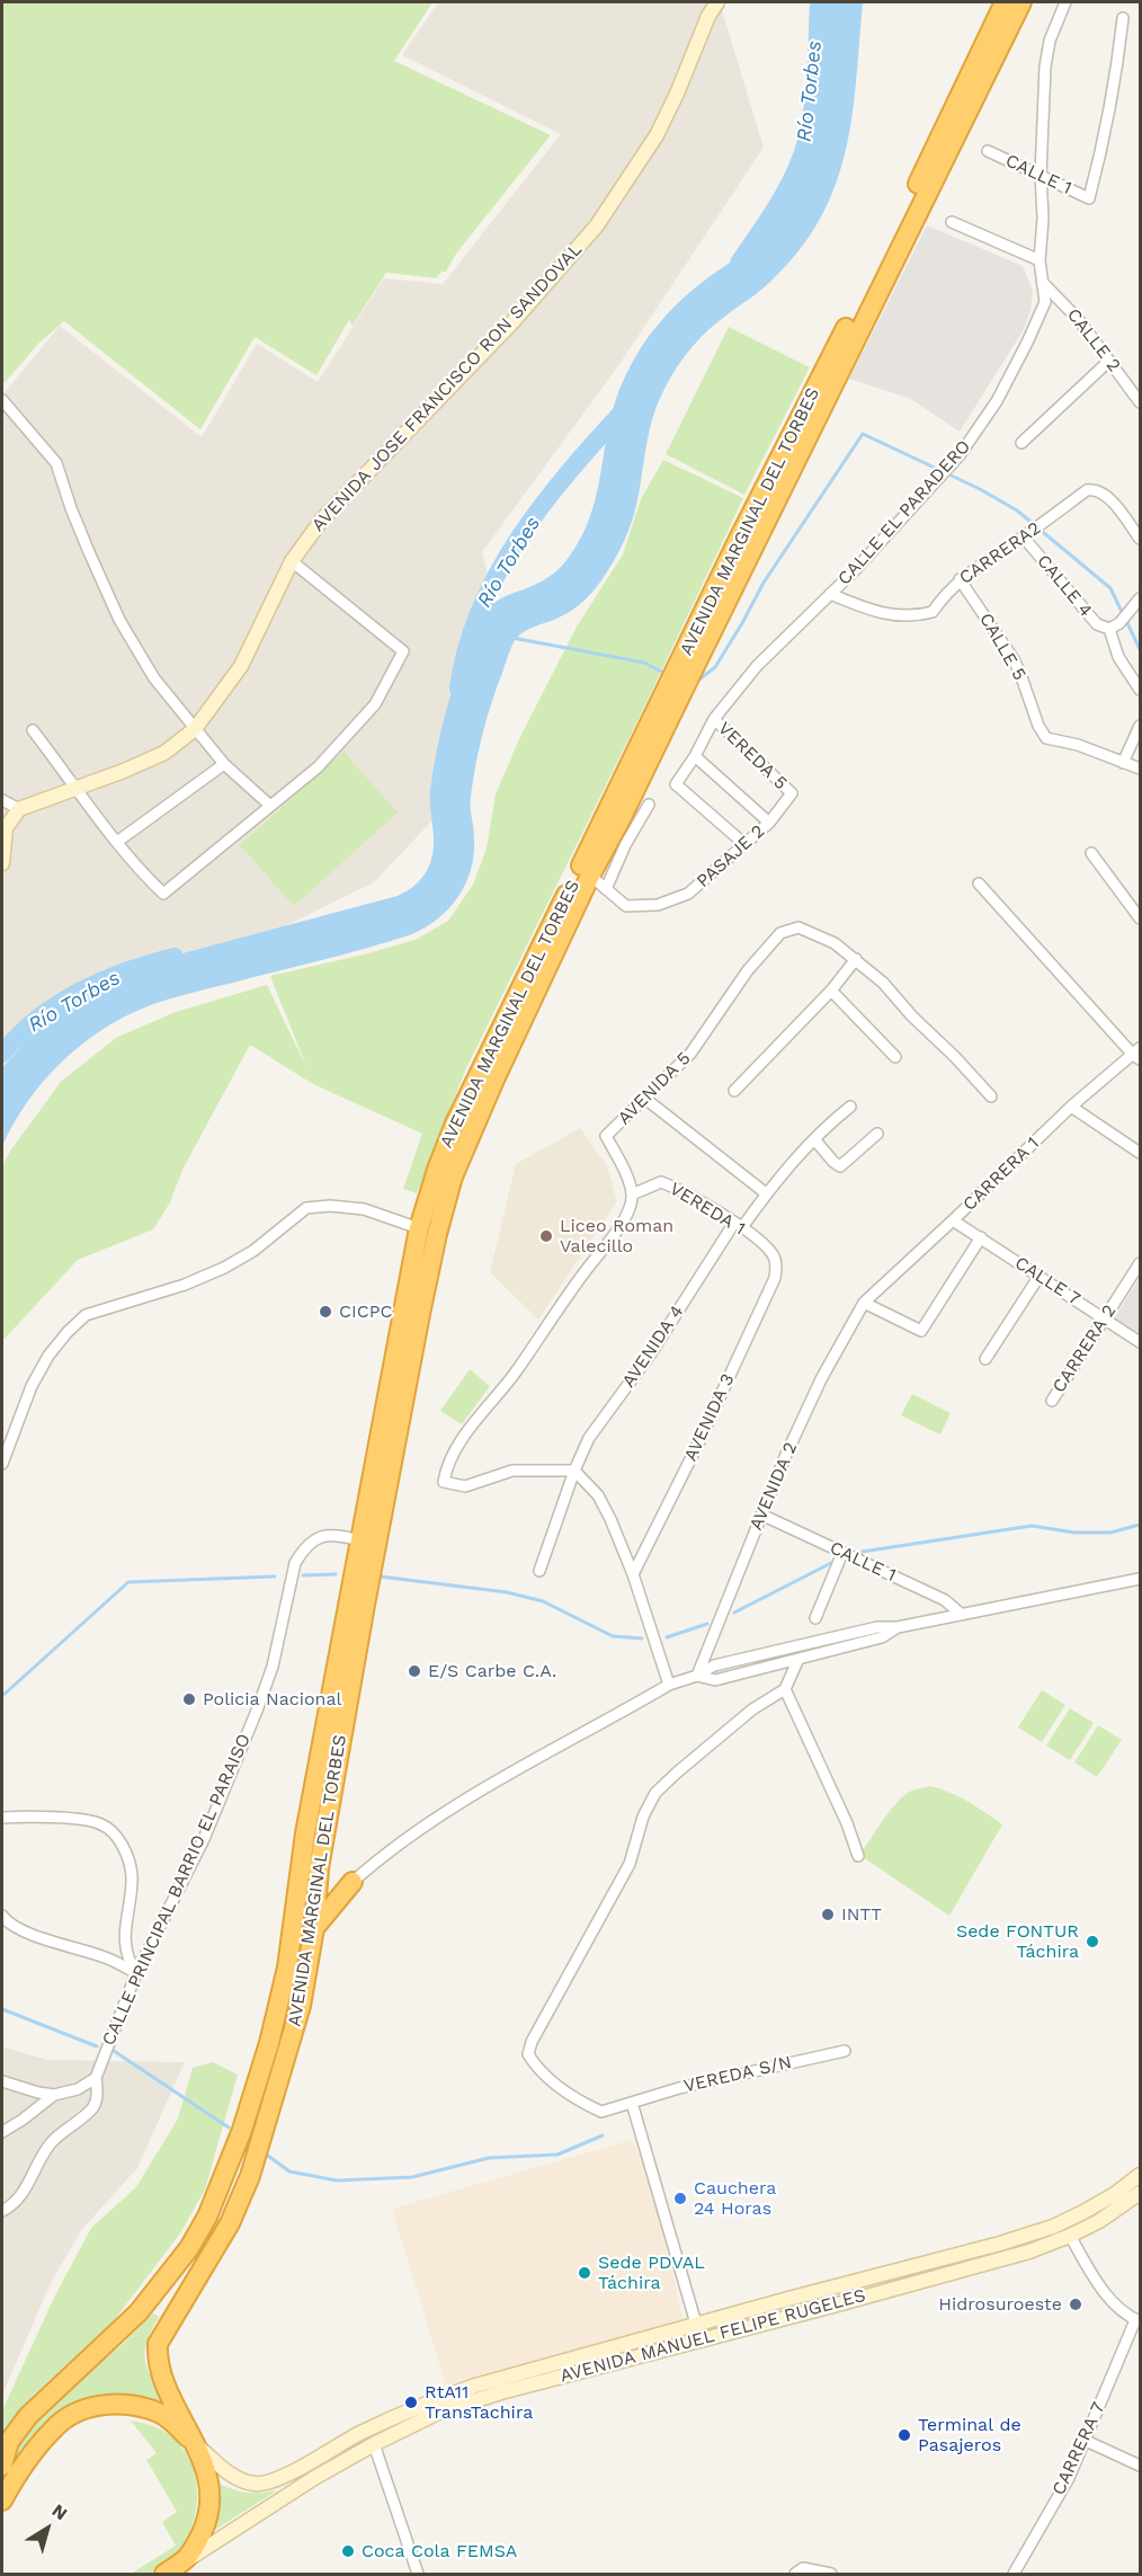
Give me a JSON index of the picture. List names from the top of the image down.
{
  "streets": {
    "highway": ["AVENIDA MARGINAL DEL TORBES"],
    "street": [
      "CALLE 1",
      "CALLE 2",
      "AVENIDA JOSE FRANCISCO RON SANDOVAL",
      "CALLE EL PARADERO",
      "CARRERA2",
      "CALLE 4",
      "CALLE 5",
      "VEREDA 5",
      "PASAJE 2",
      "AVENIDA 5",
      "CARRERA 1",
      "VEREDA 1",
      "CALLE 7",
      "AVENIDA 4",
      "CARRERA 2",
      "AVENIDA 3",
      "AVENIDA 2",
      "CALLE PRINCIPAL BARRIO EL PARAISO",
      "VEREDA S/N",
      "AVENIDA MANUEL FELIPE RUGELES",
      "CARRERA 7"
    ]
  },
  "crossings": [
    ["CALLE 1", "CALLE EL PARADERO"],
    ["CALLE 1", "AVENIDA 2"],
    ["CALLE 2", "CALLE EL PARADERO"],
    ["CALLE EL PARADERO", "CARRERA2"],
    ["CALLE EL PARADERO", "VEREDA 5"],
    ["CALLE EL PARADERO", "PASAJE 2"],
    ["AVENIDA MARGINAL DEL TORBES", "PASAJE 2"],
    ["AVENIDA MARGINAL DEL TORBES", "CALLE PRINCIPAL BARRIO EL PARAISO"],
    ["AVENIDA MARGINAL DEL TORBES", "AVENIDA MANUEL FELIPE RUGELES"],
    ["CARRERA2", "CALLE 4"],
    ["CARRERA2", "CALLE 5"],
    ["VEREDA 5", "PASAJE 2"],
    ["AVENIDA 5", "VEREDA 1"],
    ["CARRERA 1", "CALLE 7"],
    ["CARRERA 1", "AVENIDA 2"],
    ["VEREDA 1", "AVENIDA 4"],
    ["VEREDA 1", "AVENIDA 3"],
    ["CALLE 7", "CARRERA 2"]
  ],
  "water": ["Río Torbes"],
  "places": [
    "Liceo Roman Valecillo",
    "CICPC",
    "E/S Carbe C.A.",
    "Policia Nacional",
    "INTT",
    "Sede FONTUR Táchira",
    "Cauchera 24 Horas",
    "Sede PDVAL Táchira",
    "Hidrosuroeste",
    "RtA11 TransTachira",
    "Terminal de Pasajeros",
    "Coca Cola FEMSA"
  ],
  "north": "top right"
}
